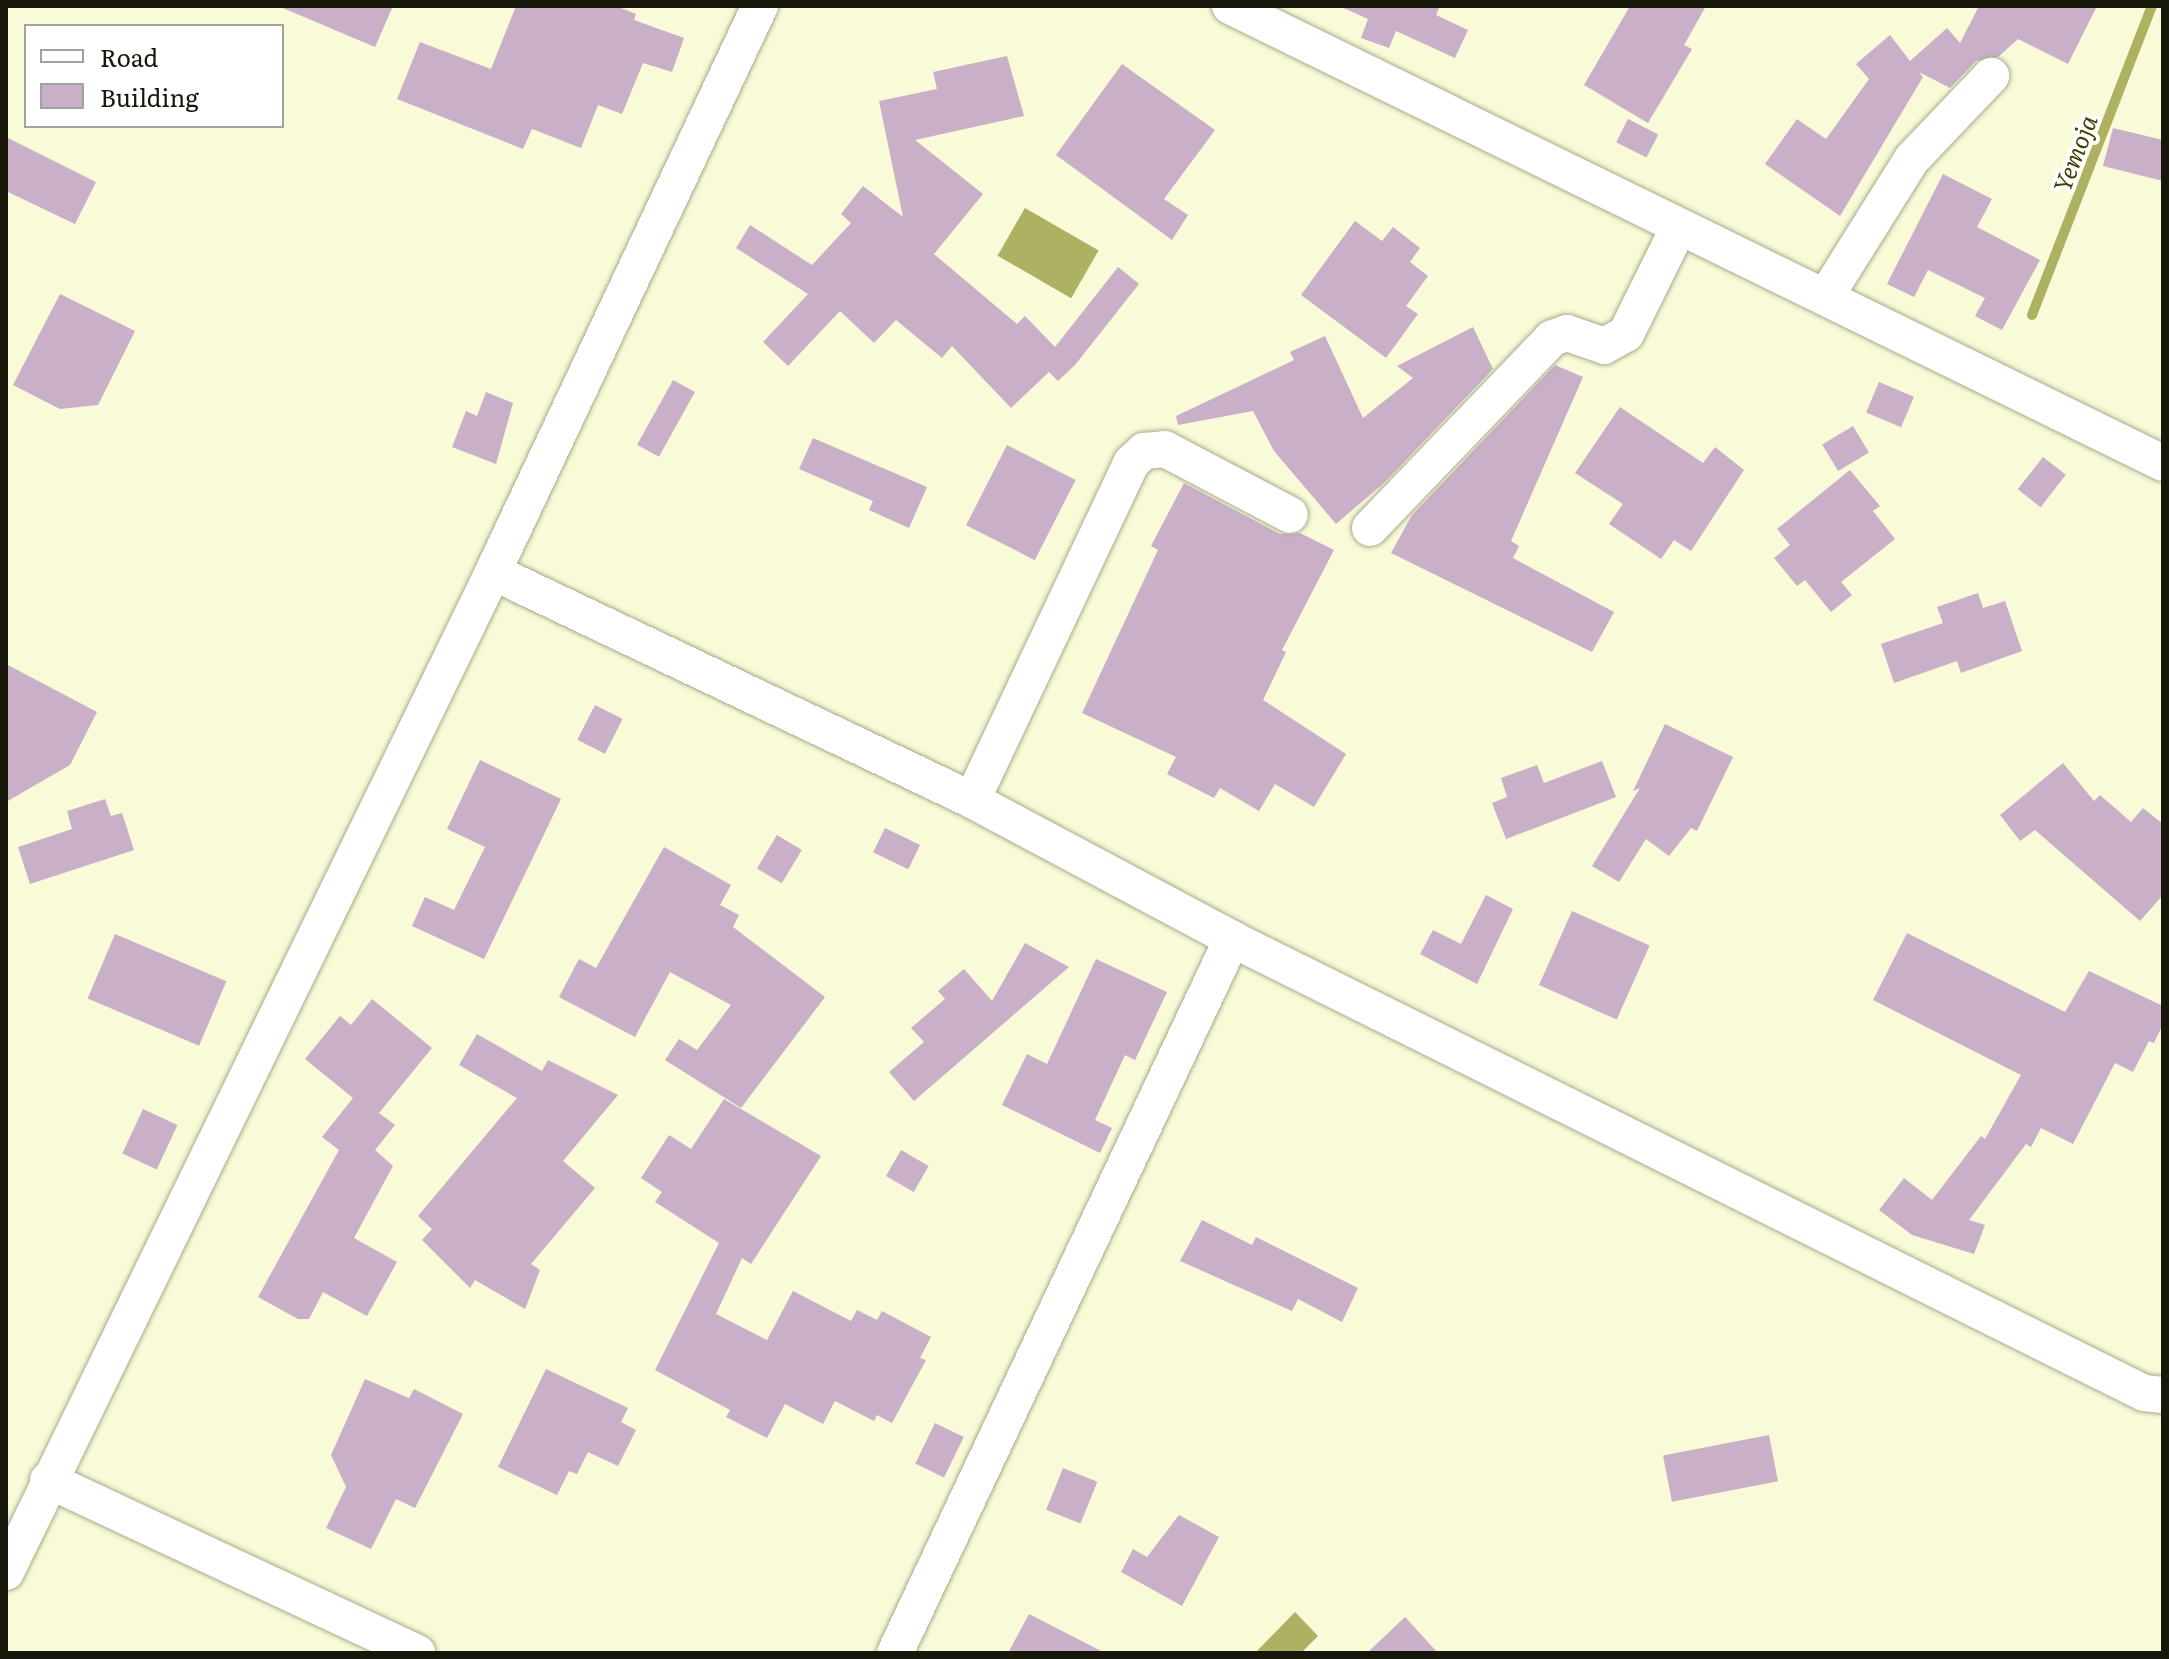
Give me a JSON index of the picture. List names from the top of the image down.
{
  "water": ["Yemoja"],
  "legend": ["Road", "Building"]
}
